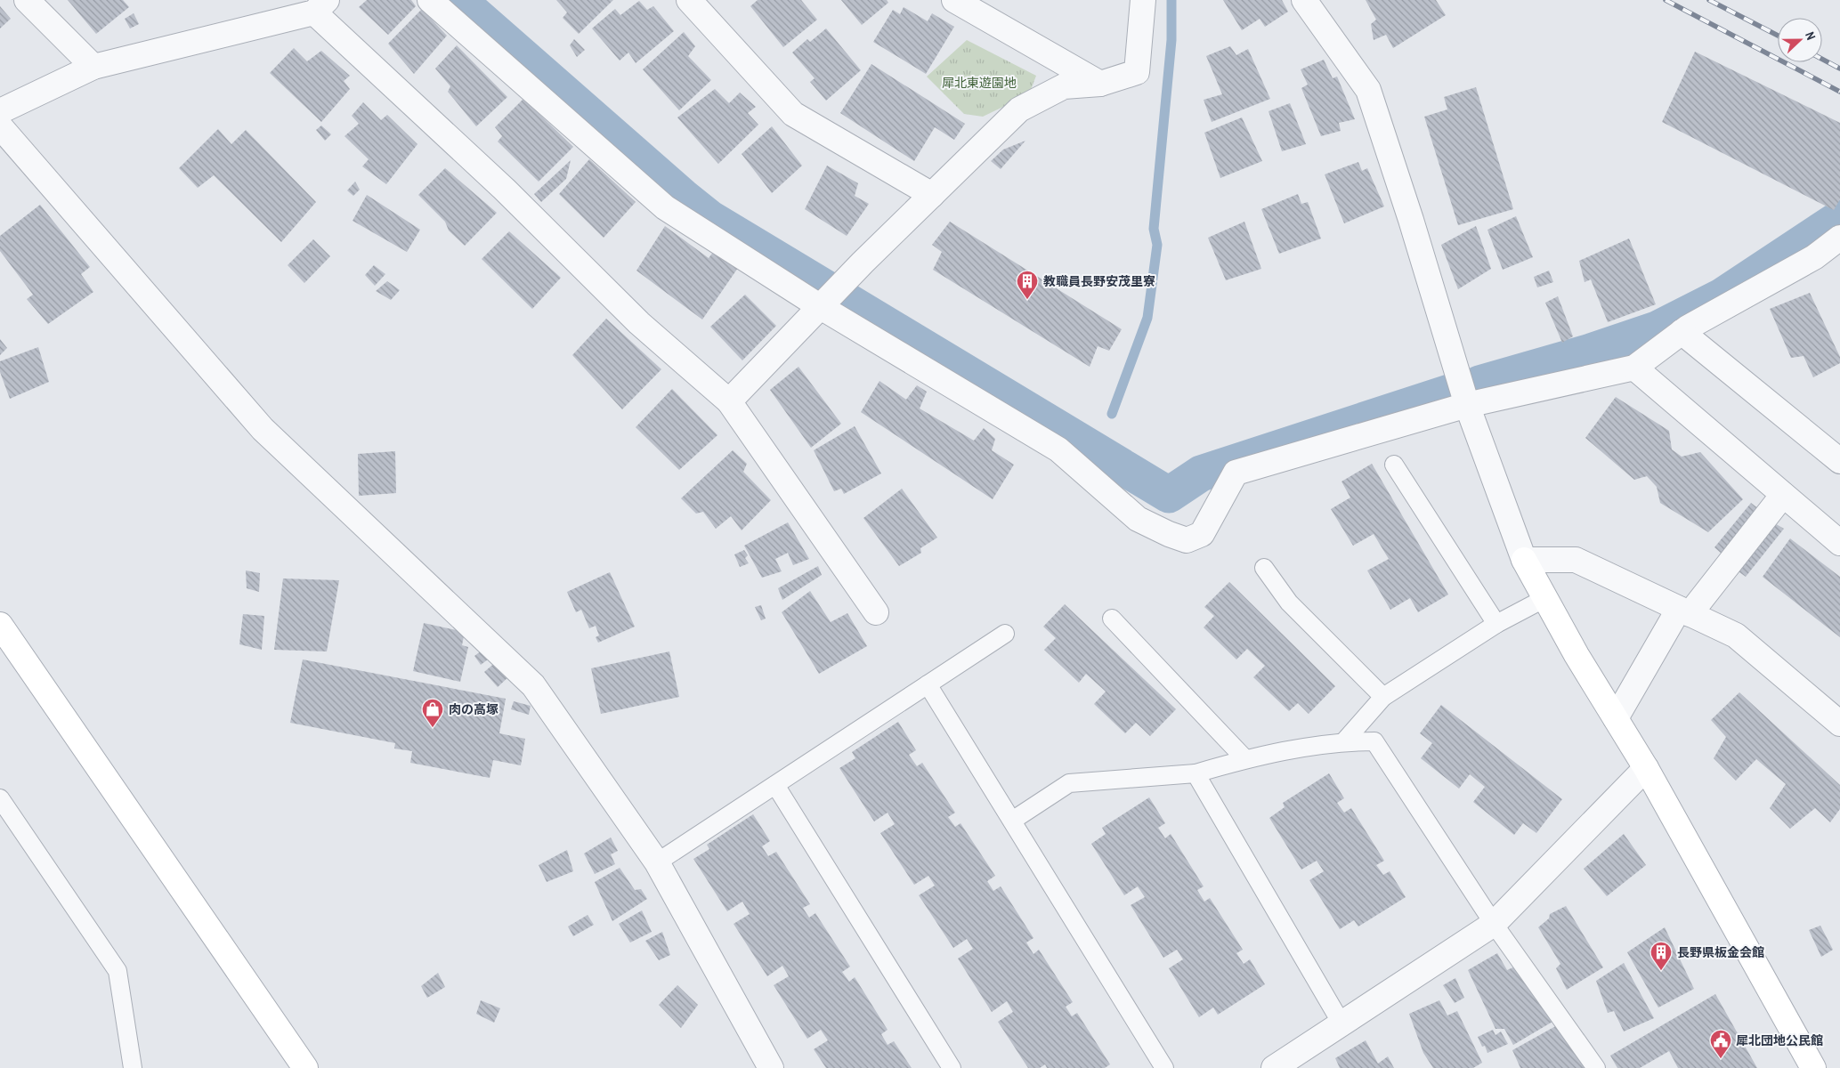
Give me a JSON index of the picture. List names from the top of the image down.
{
  "parks": ["犀北東遊園地"],
  "places": {
    "building": ["教職員長野安茂里寮", "長野県板金会館"],
    "shop": ["肉の高塚"],
    "public building": ["犀北団地公民館"]
  },
  "north": "right"
}
